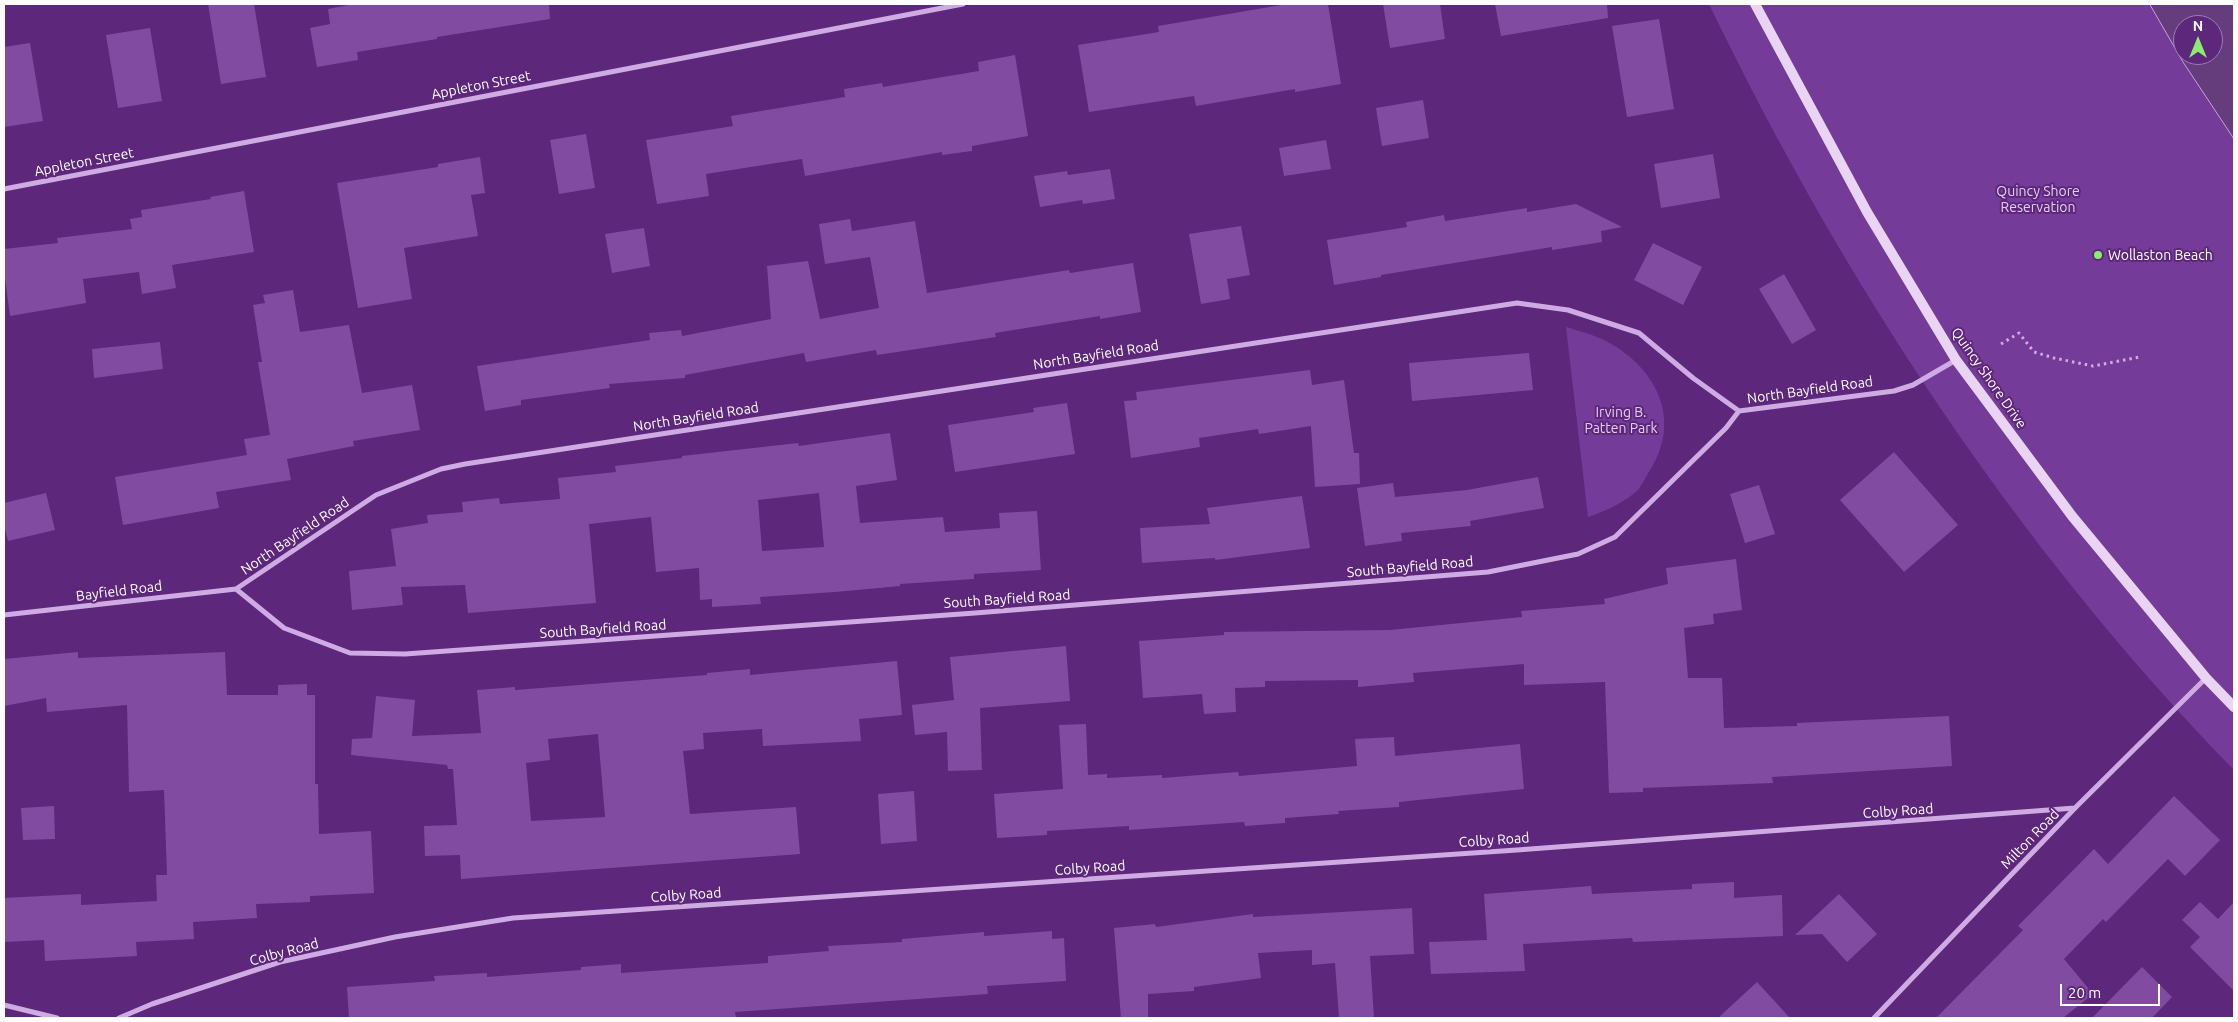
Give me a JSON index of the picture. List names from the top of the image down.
{
  "streets": {
    "main road": ["Quincy Shore Drive"],
    "street": [
      "Appleton Street",
      "North Bayfield Road",
      "South Bayfield Road",
      "Bayfield Road",
      "Colby Road",
      "Milton Road"
    ]
  },
  "crossings": [
    ["North Bayfield Road", "Quincy Shore Drive"],
    ["North Bayfield Road", "South Bayfield Road"],
    ["North Bayfield Road", "Bayfield Road"],
    ["Quincy Shore Drive", "Milton Road"],
    ["South Bayfield Road", "Bayfield Road"],
    ["Colby Road", "Milton Road"]
  ],
  "parks": ["Quincy Shore Reservation", "Irving B. Patten Park"],
  "places": ["Wollaston Beach"],
  "scale_bar": "20 m",
  "north": "top"
}
